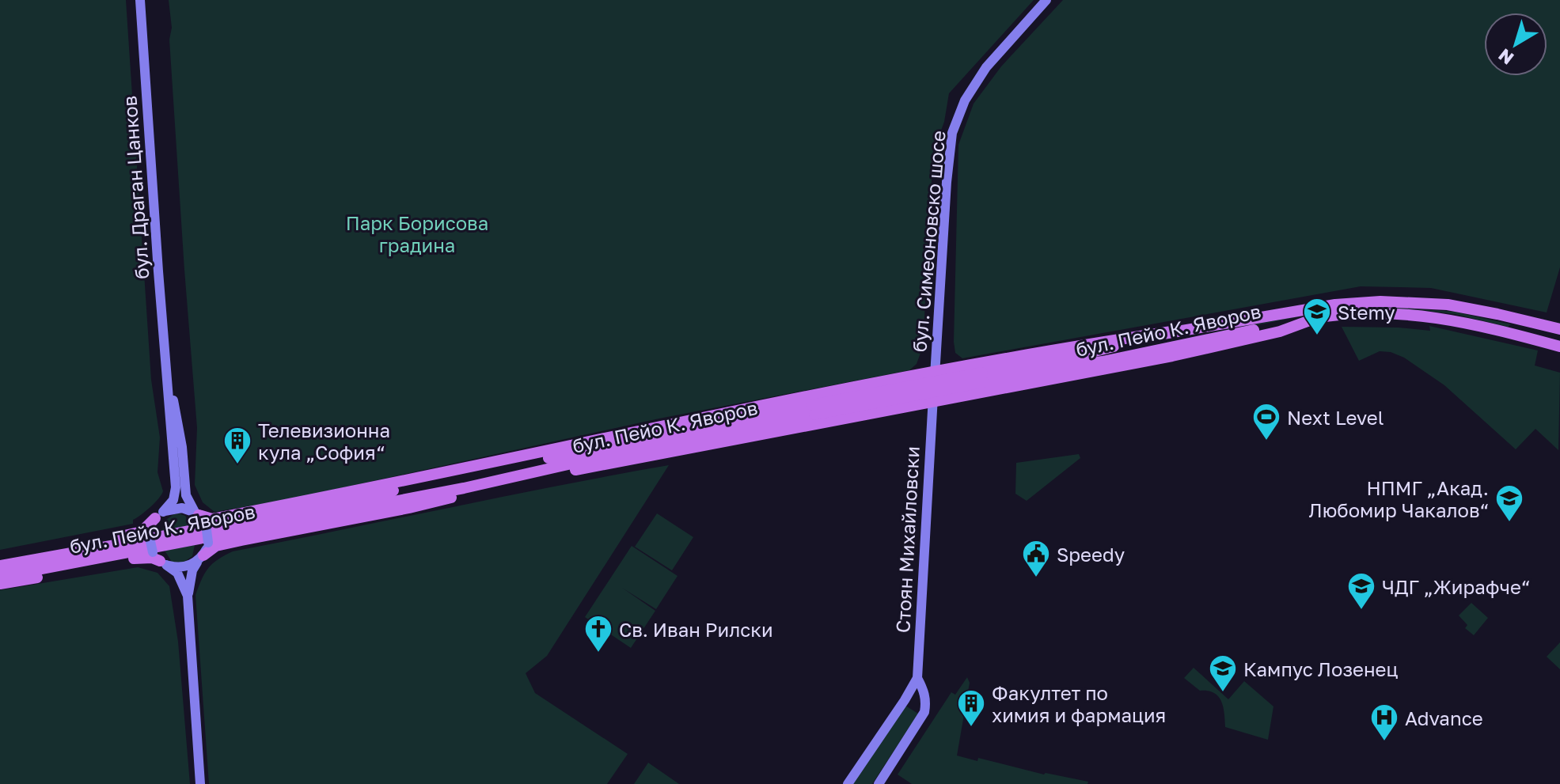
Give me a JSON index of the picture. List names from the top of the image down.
{
  "streets": {
    "main road": [
      "бул. Драган Цанков",
      "бул. Симеоновско шосе",
      "бул. Пейо К. Яворов",
      "Стоян Михайловски"
    ]
  },
  "crossings": [
    ["бул. Симеоновско шосе", "Стоян Михайловски"]
  ],
  "parks": ["Парк Борисова градина"],
  "places": {
    "school or university": [
      "Stemy",
      "НПМГ „Акад. Любомир Чакалов“",
      "ЧДГ „Жирафче“",
      "Кампус Лозенец"
    ],
    "sports": ["Next Level"],
    "building": ["Телевизионна кула „София“", "Факултет по химия и фармация"],
    "public building": ["Speedy"],
    "church": ["Св. Иван Рилски"],
    "hospital": ["Advance"]
  },
  "north": "bottom left"
}
